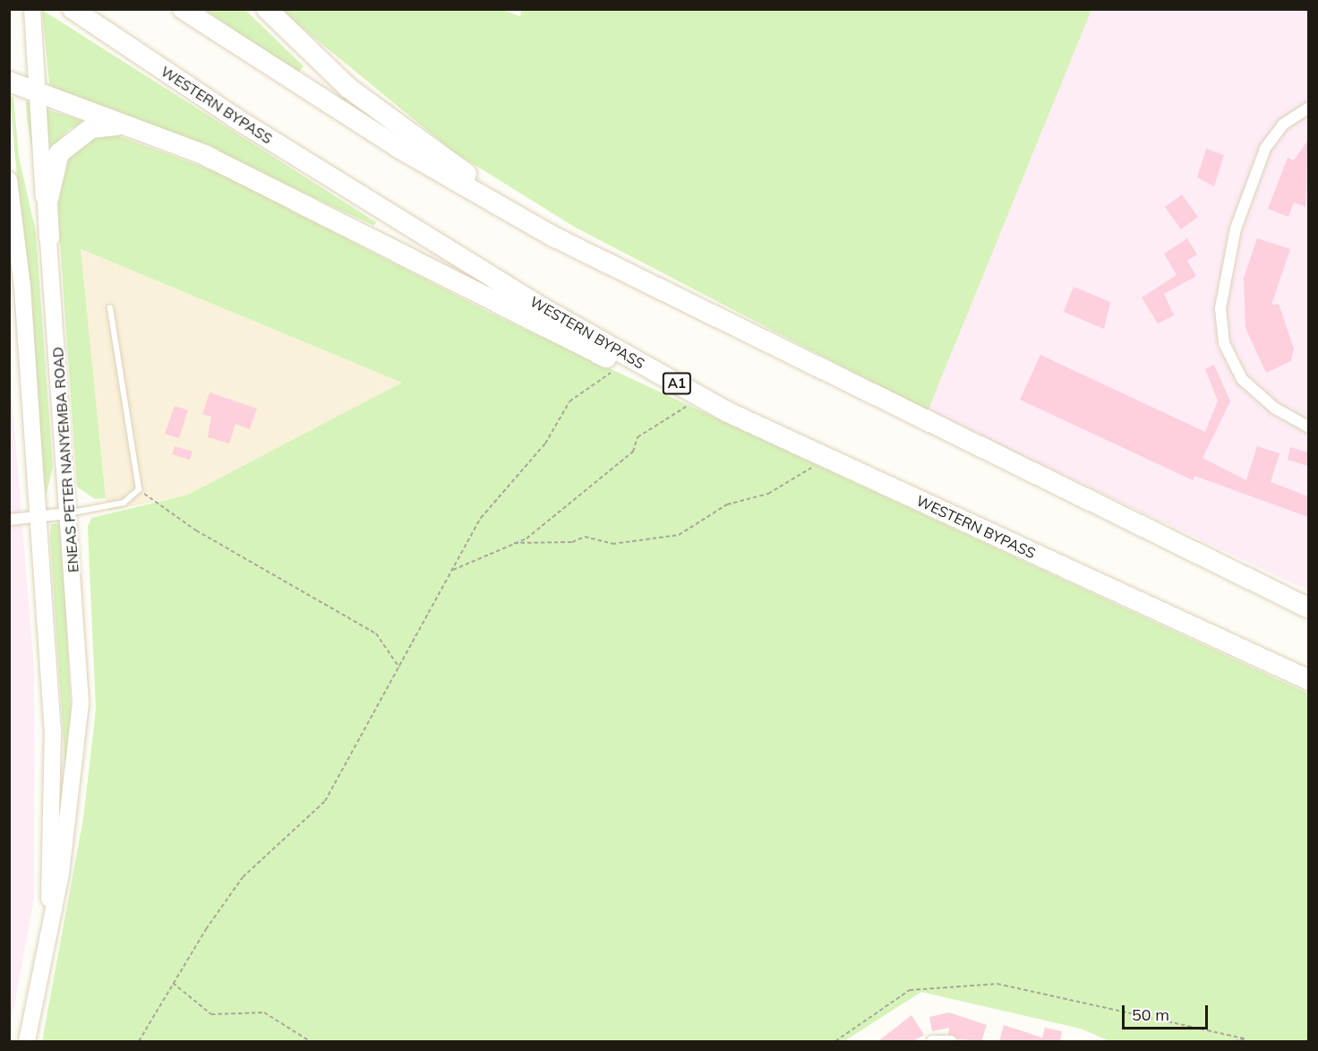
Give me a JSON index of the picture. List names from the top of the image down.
{
  "streets": {
    "highway": ["WESTERN BYPASS", "A1"],
    "main road": ["ENEAS PETER NANYEMBA ROAD"]
  },
  "scale_bar": "50 m"
}
